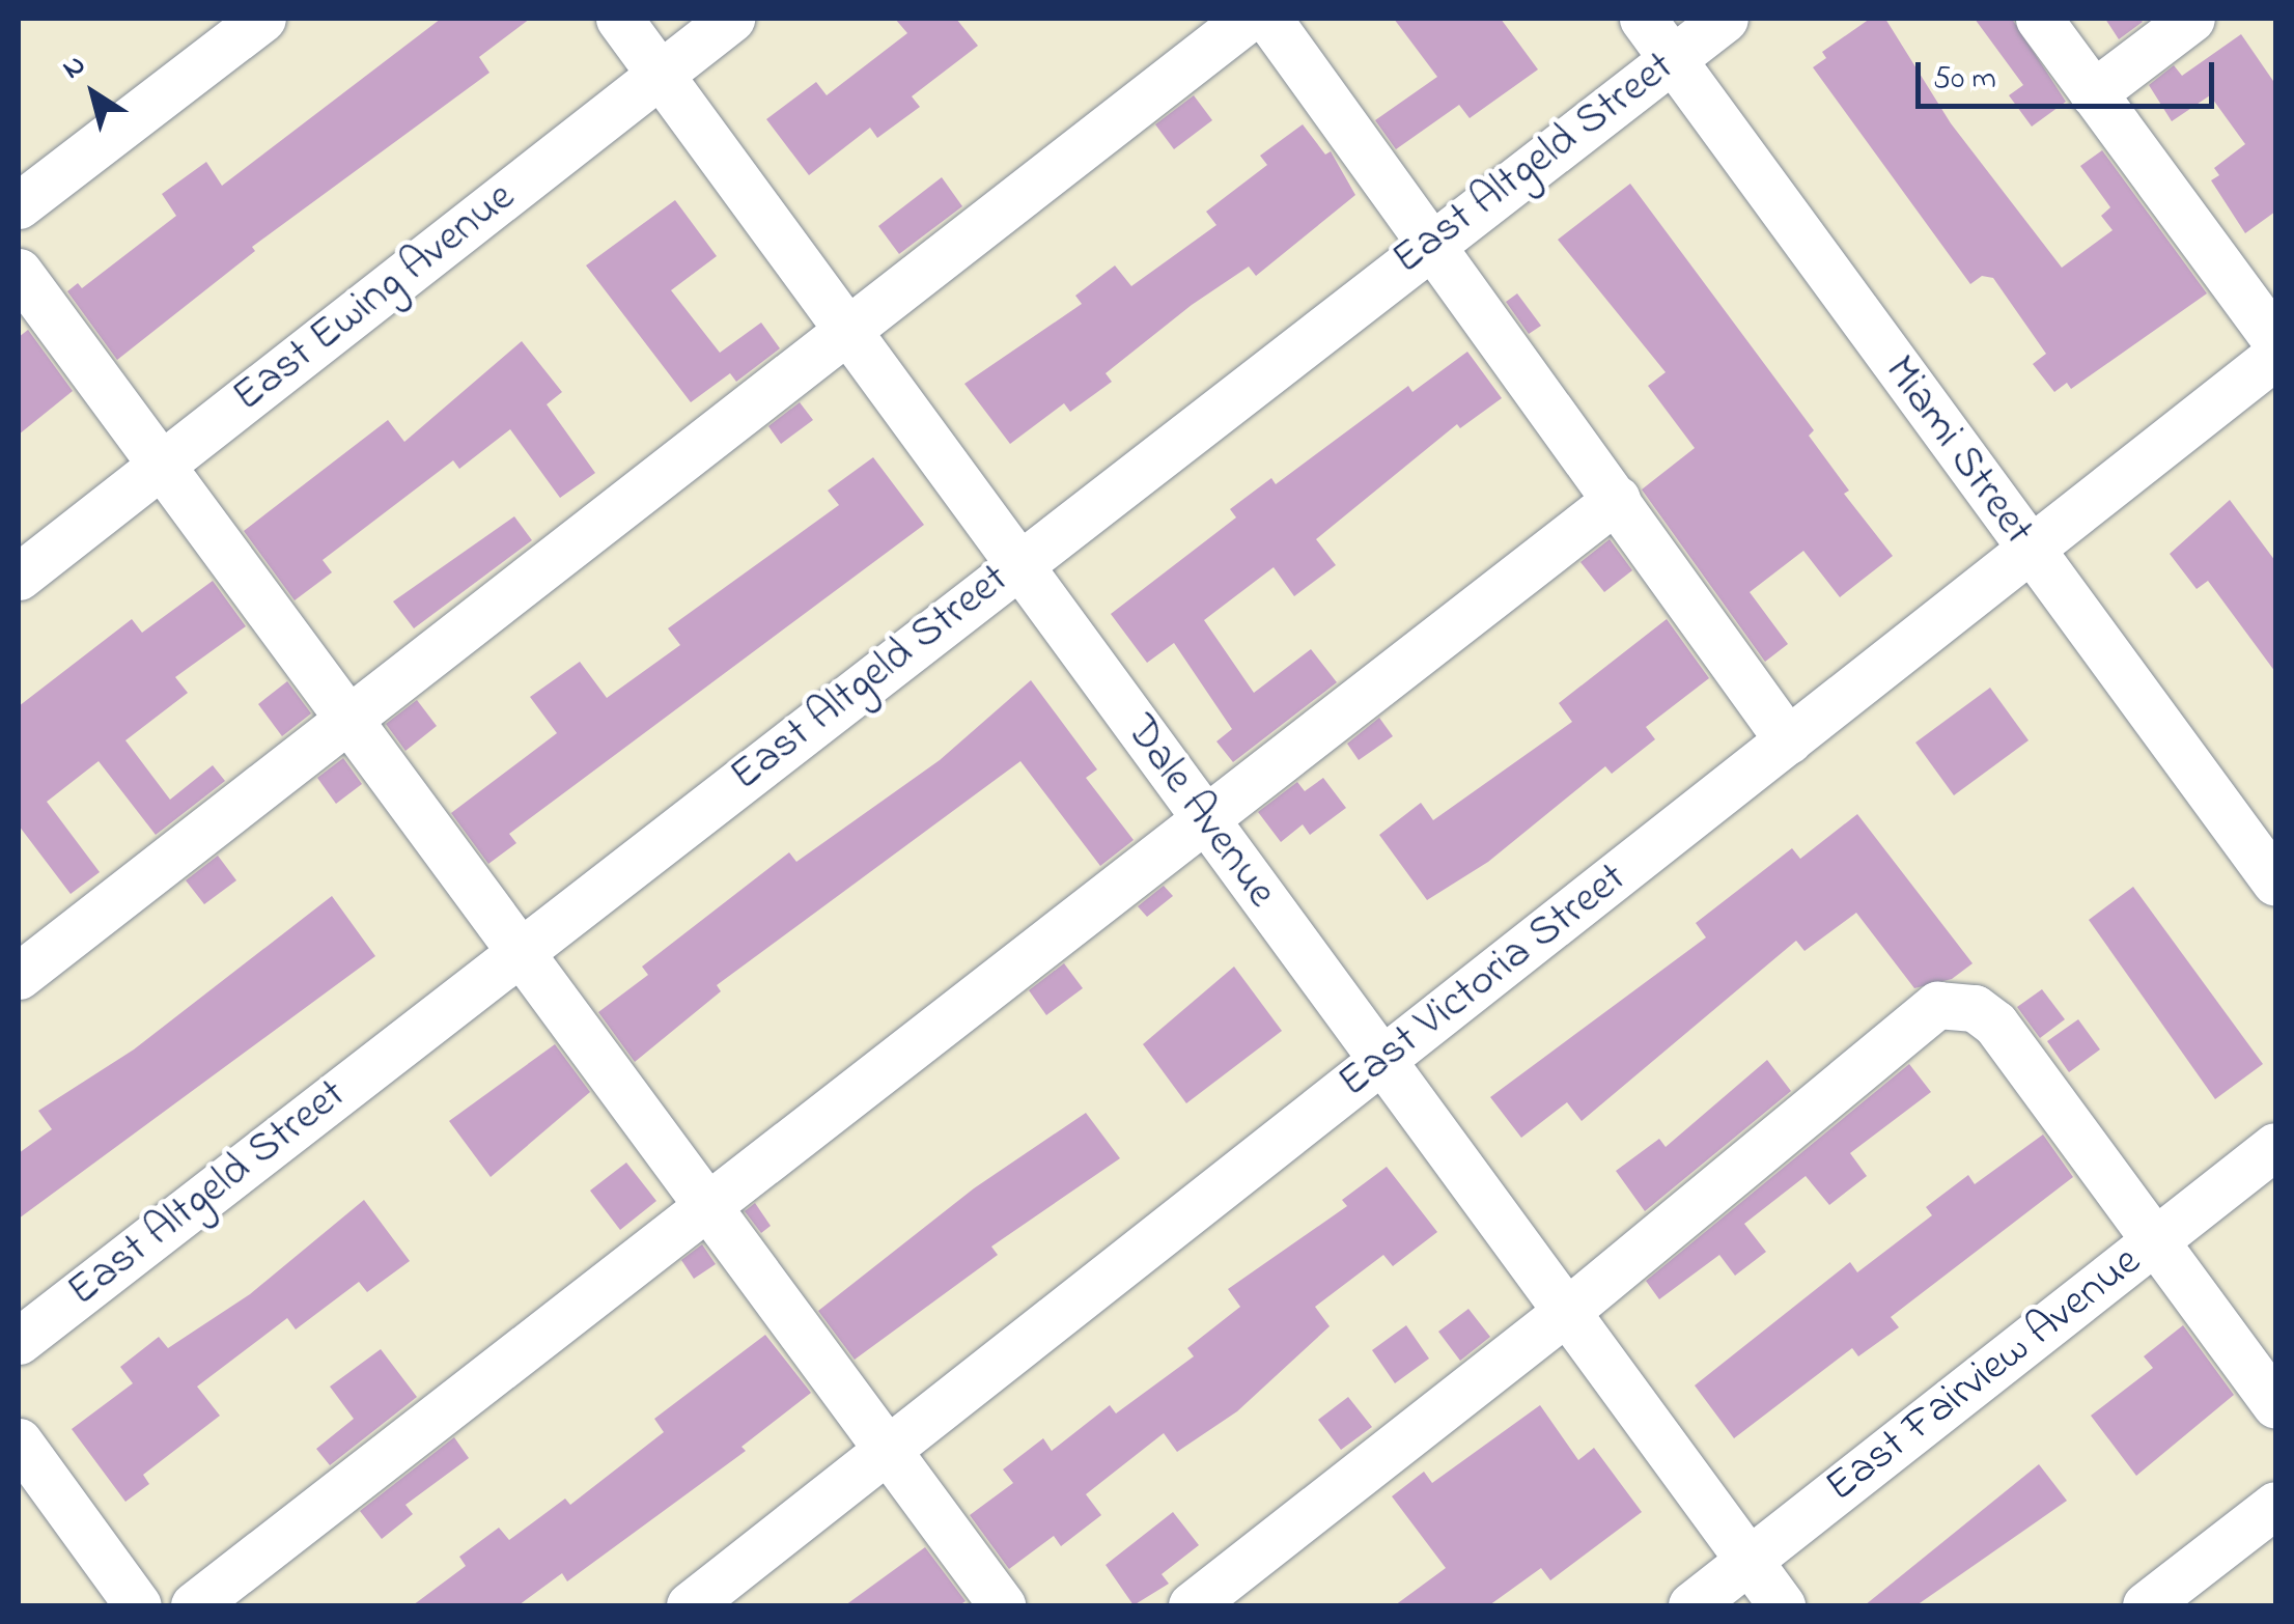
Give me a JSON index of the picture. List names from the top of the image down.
{
  "streets": {
    "street": [
      "East Altgeld Street",
      "East Ewing Avenue",
      "Miami Street",
      "Dale Avenue",
      "East Victoria Street",
      "East Fairview Avenue"
    ]
  },
  "crossings": [
    ["East Altgeld Street", "Miami Street"],
    ["East Altgeld Street", "Dale Avenue"],
    ["East Ewing Avenue", "Dale Avenue"],
    ["Miami Street", "East Victoria Street"],
    ["Dale Avenue", "East Victoria Street"],
    ["Dale Avenue", "East Fairview Avenue"]
  ],
  "scale_bar": "50 m",
  "north": "top left"
}
